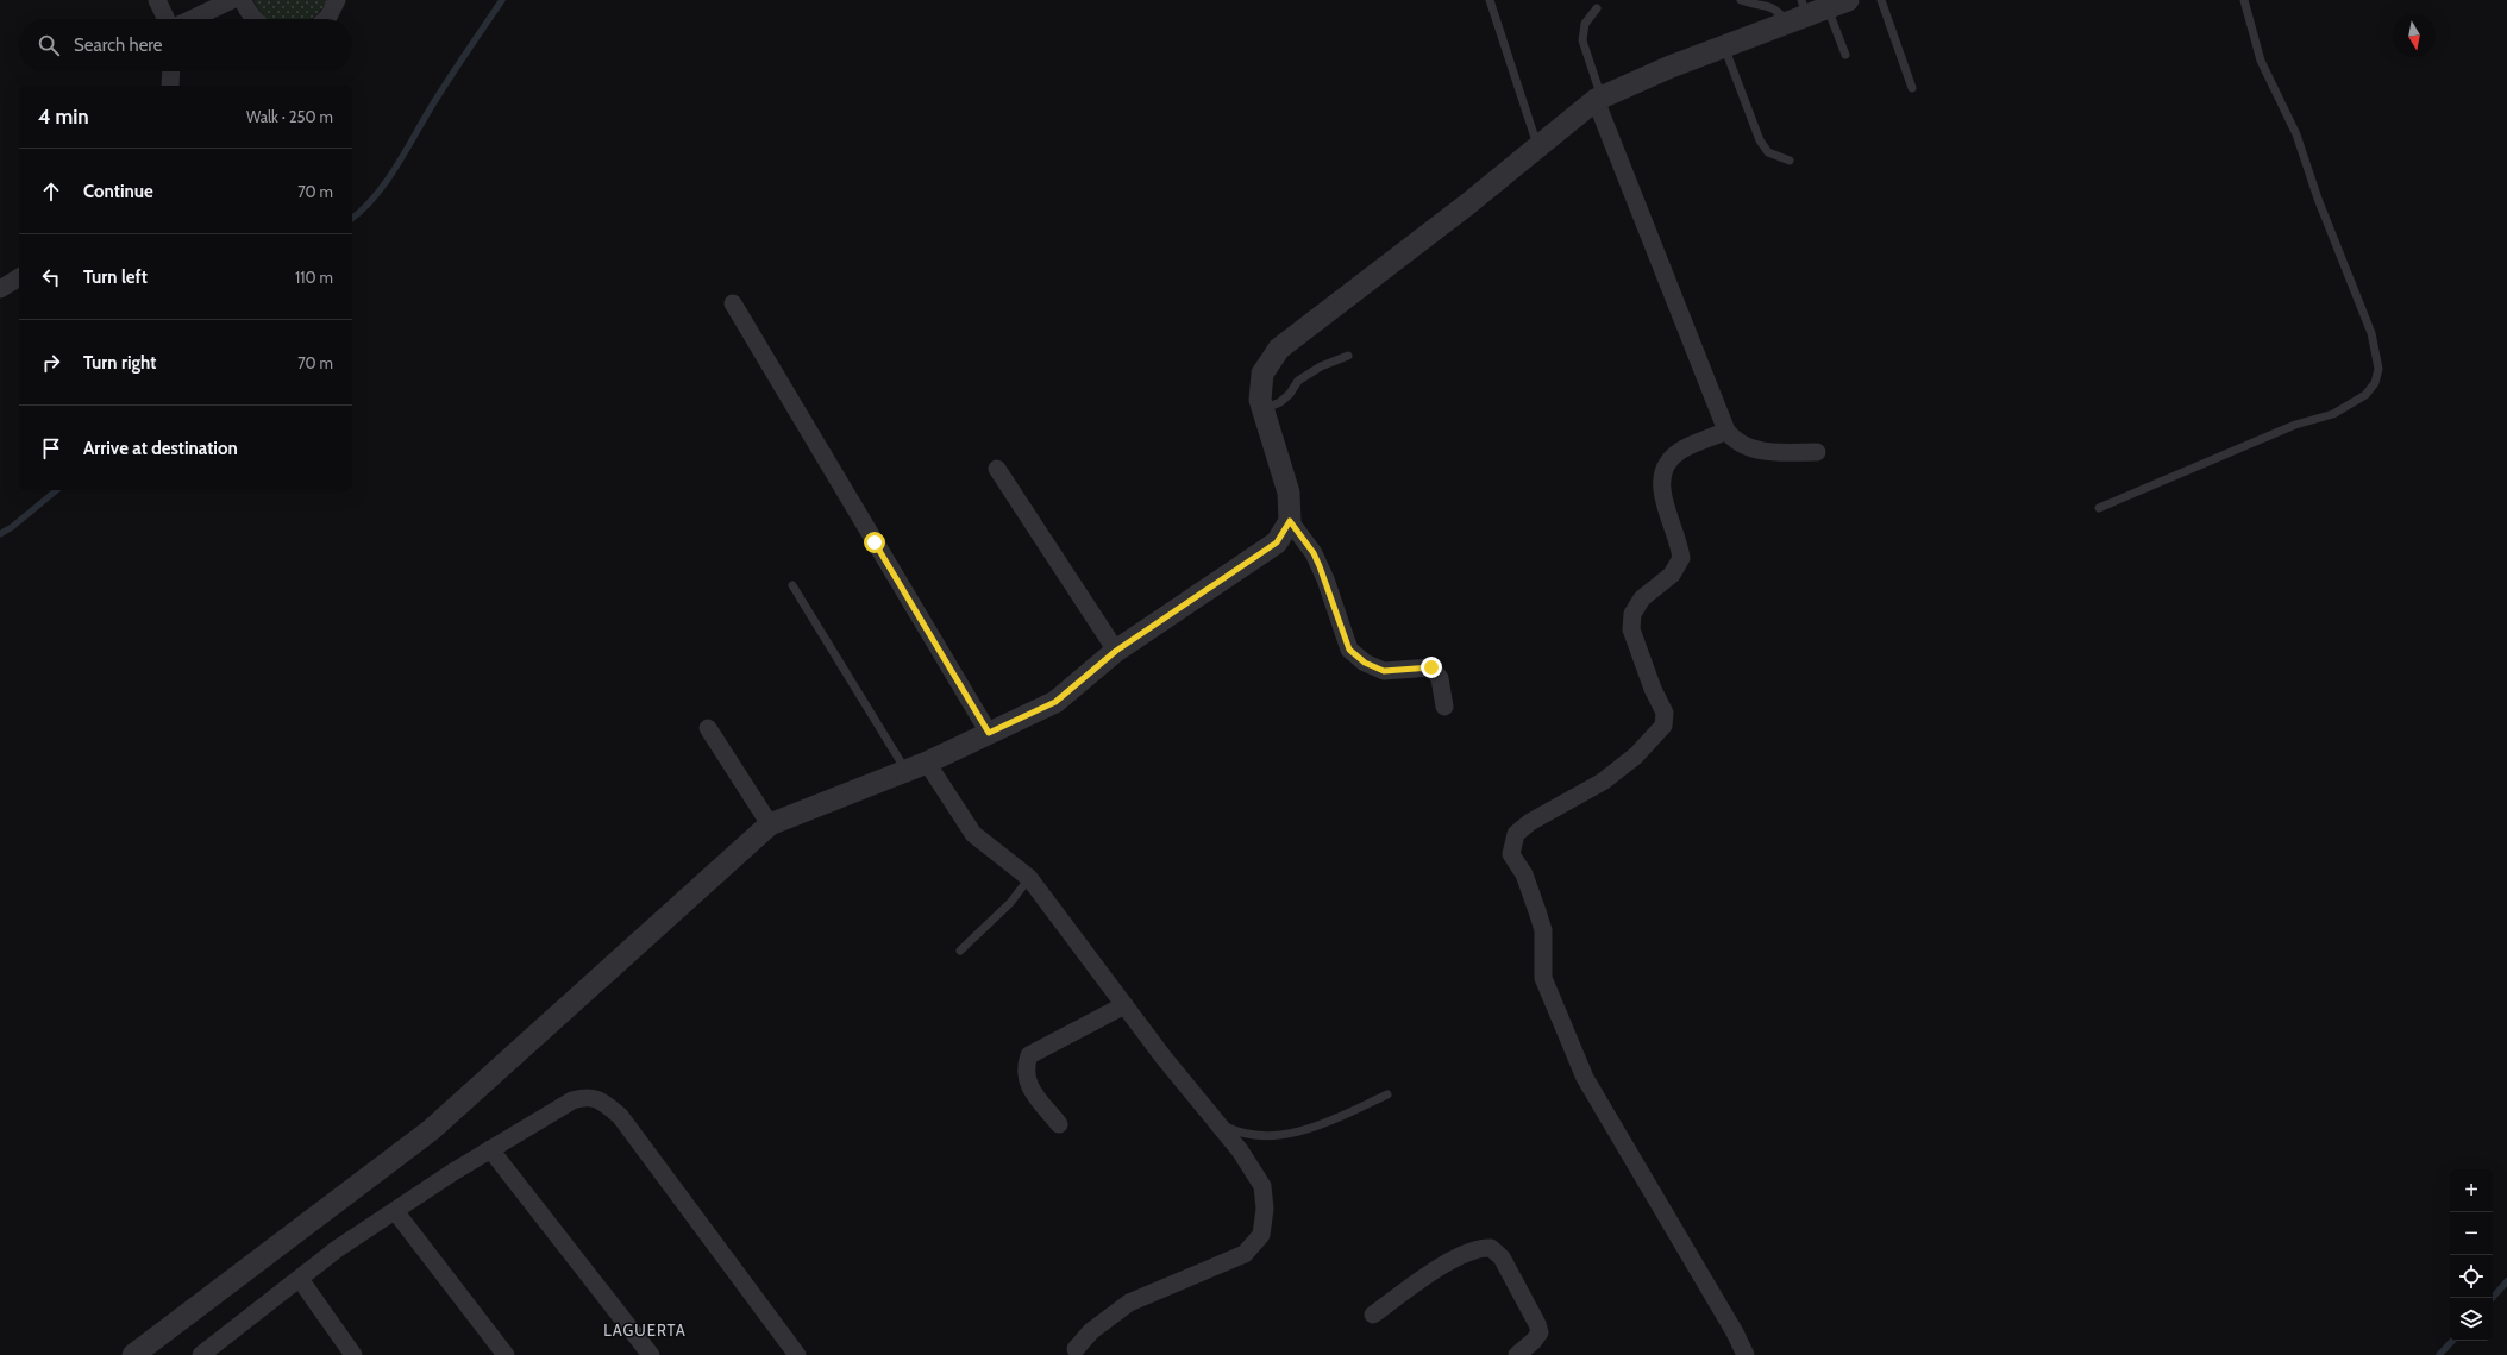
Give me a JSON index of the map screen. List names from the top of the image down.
{
  "districts": ["LAGUERTA"],
  "north": "bottom",
  "page": {
    "search": "Search here",
    "heading": ["4 min", "Walk · 250 m"],
    "list": [
      ["Continue", "70 m"],
      ["Turn left", "110 m"],
      ["Turn right", "70 m"],
      "Arrive at destination"
    ],
    "map_buttons": ["+", "−"]
  }
}
